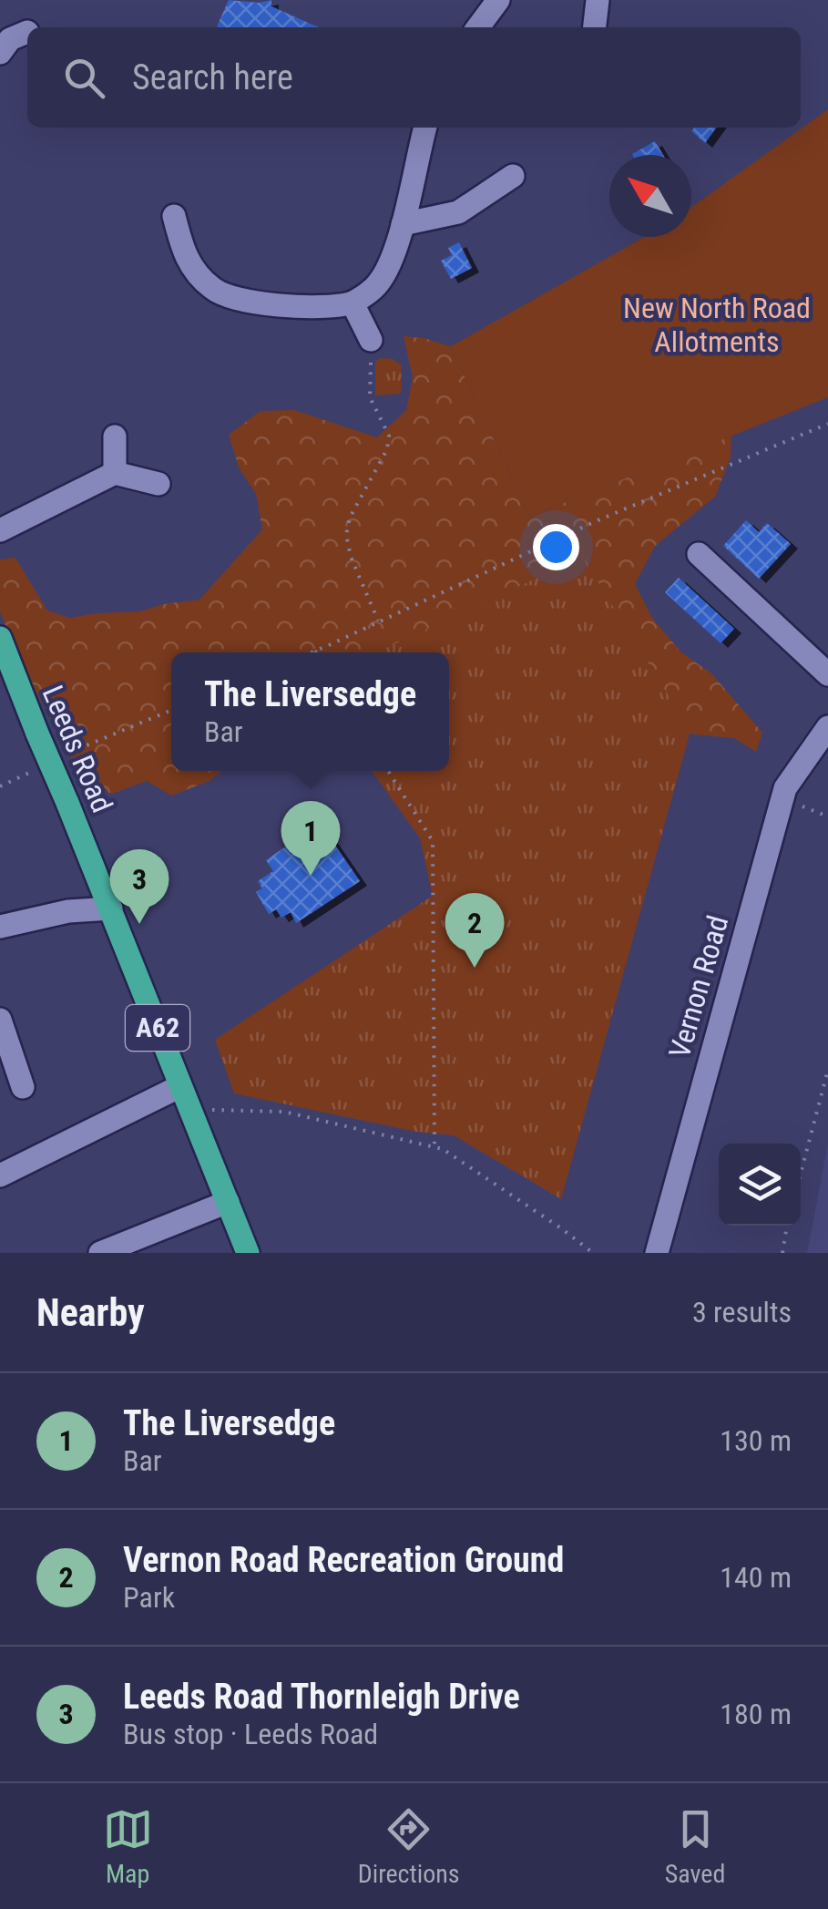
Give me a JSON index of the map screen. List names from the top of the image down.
{
  "streets": {
    "main road": ["Leeds Road", "A62"],
    "street": ["Vernon Road"]
  },
  "parks": ["New North Road Allotments"],
  "north": "top left",
  "page": {
    "search": "Search here",
    "popup": ["The Liversedge", "Bar"],
    "pins": ["1", "3", "2"],
    "heading": ["Nearby", "3 results"],
    "list": [
      {
        "mark": "1",
        "name": "The Liversedge",
        "note": "Bar",
        "value": "130 m"
      },
      {
        "mark": "2",
        "name": "Vernon Road Recreation Ground",
        "note": "Park",
        "value": "140 m"
      },
      {
        "mark": "3",
        "name": "Leeds Road Thornleigh Drive",
        "note": "Bus stop · Leeds Road",
        "value": "180 m"
      }
    ],
    "nav": ["Map", "Directions", "Saved"]
  }
}
